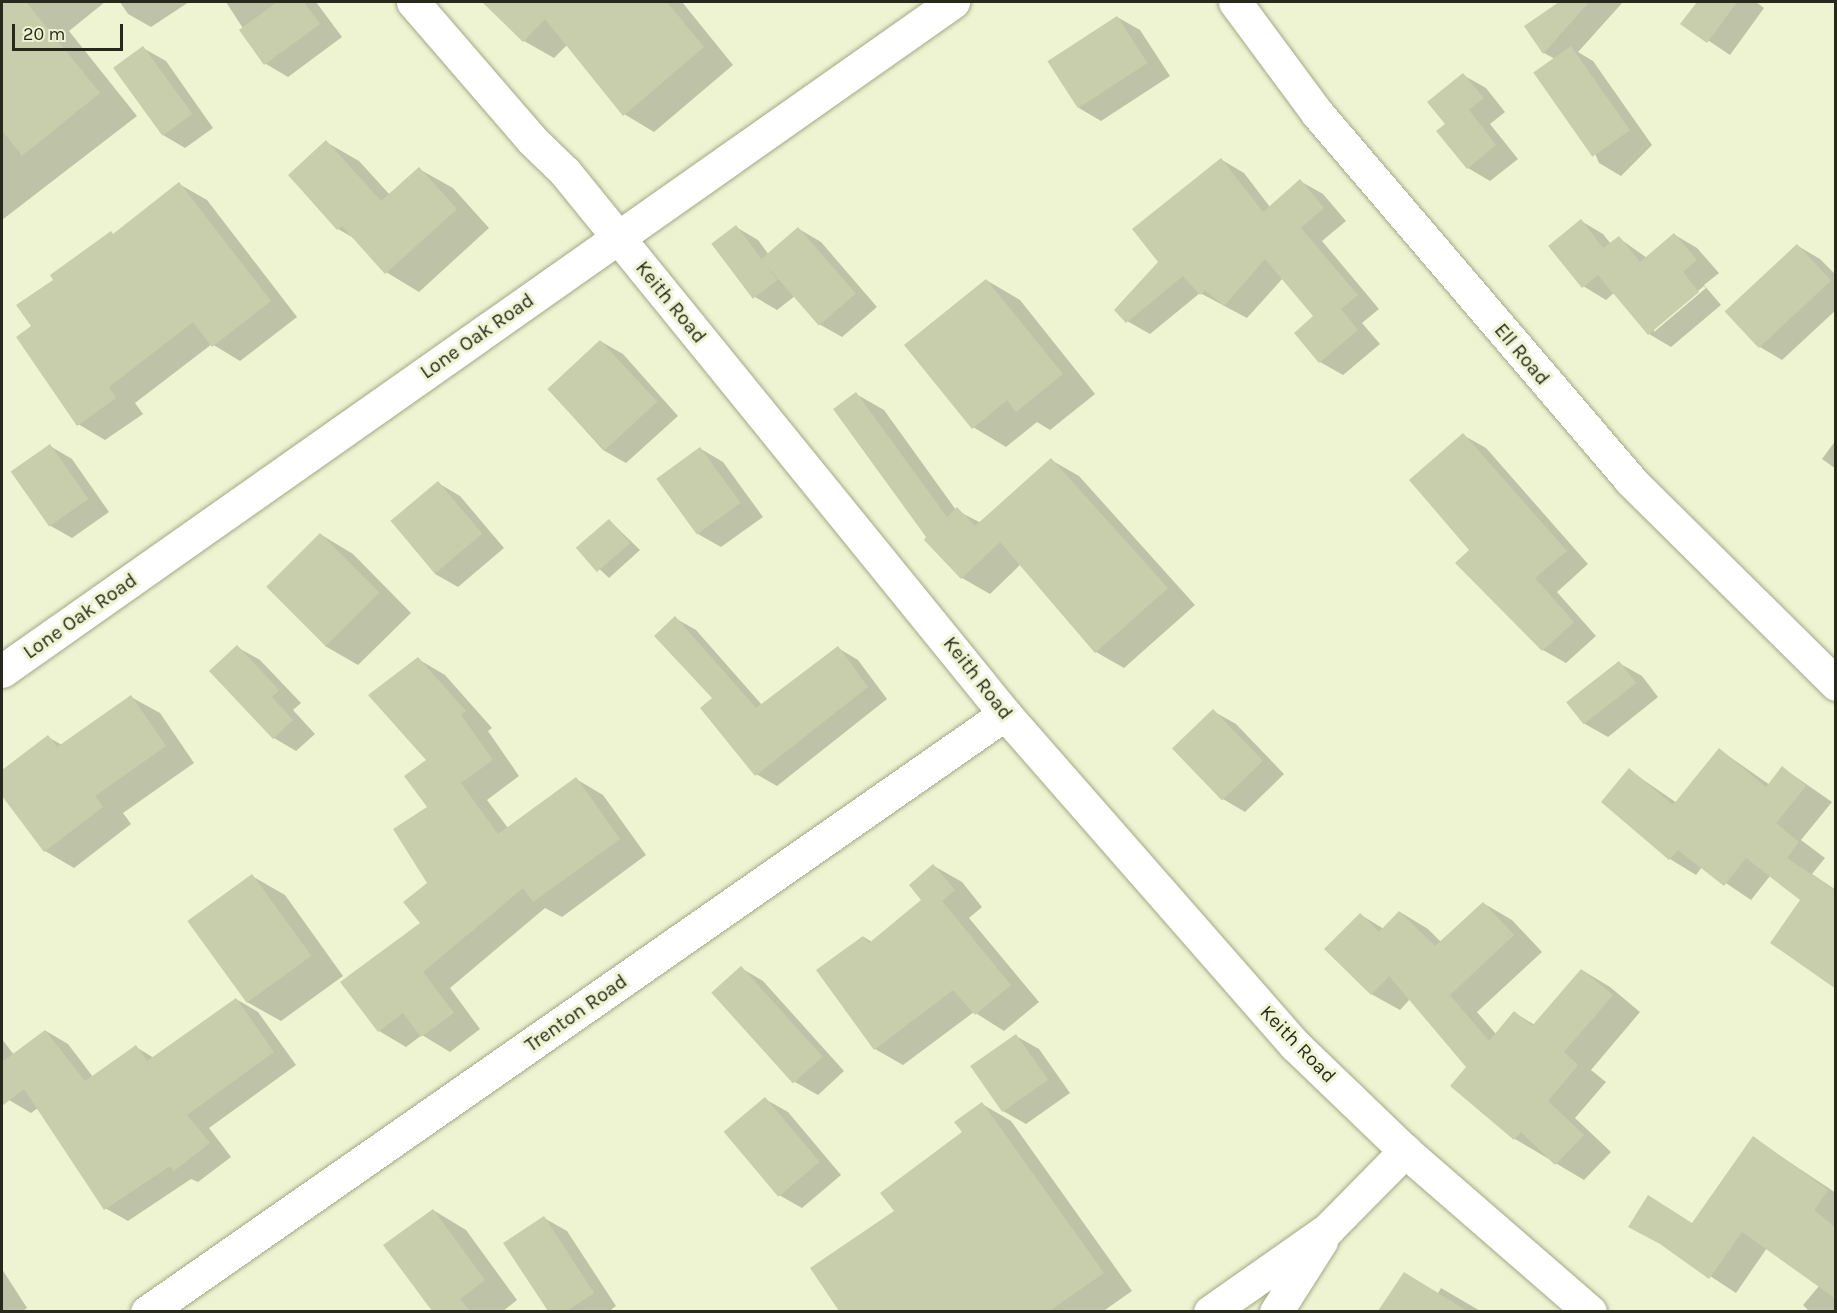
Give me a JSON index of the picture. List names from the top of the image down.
{
  "streets": {
    "street": [
      "Keith Road",
      "Lone Oak Road",
      "Ell Road",
      "Trenton Road"
    ]
  },
  "crossings": [
    ["Keith Road", "Lone Oak Road"],
    ["Keith Road", "Trenton Road"]
  ],
  "scale_bar": "20 m"
}
